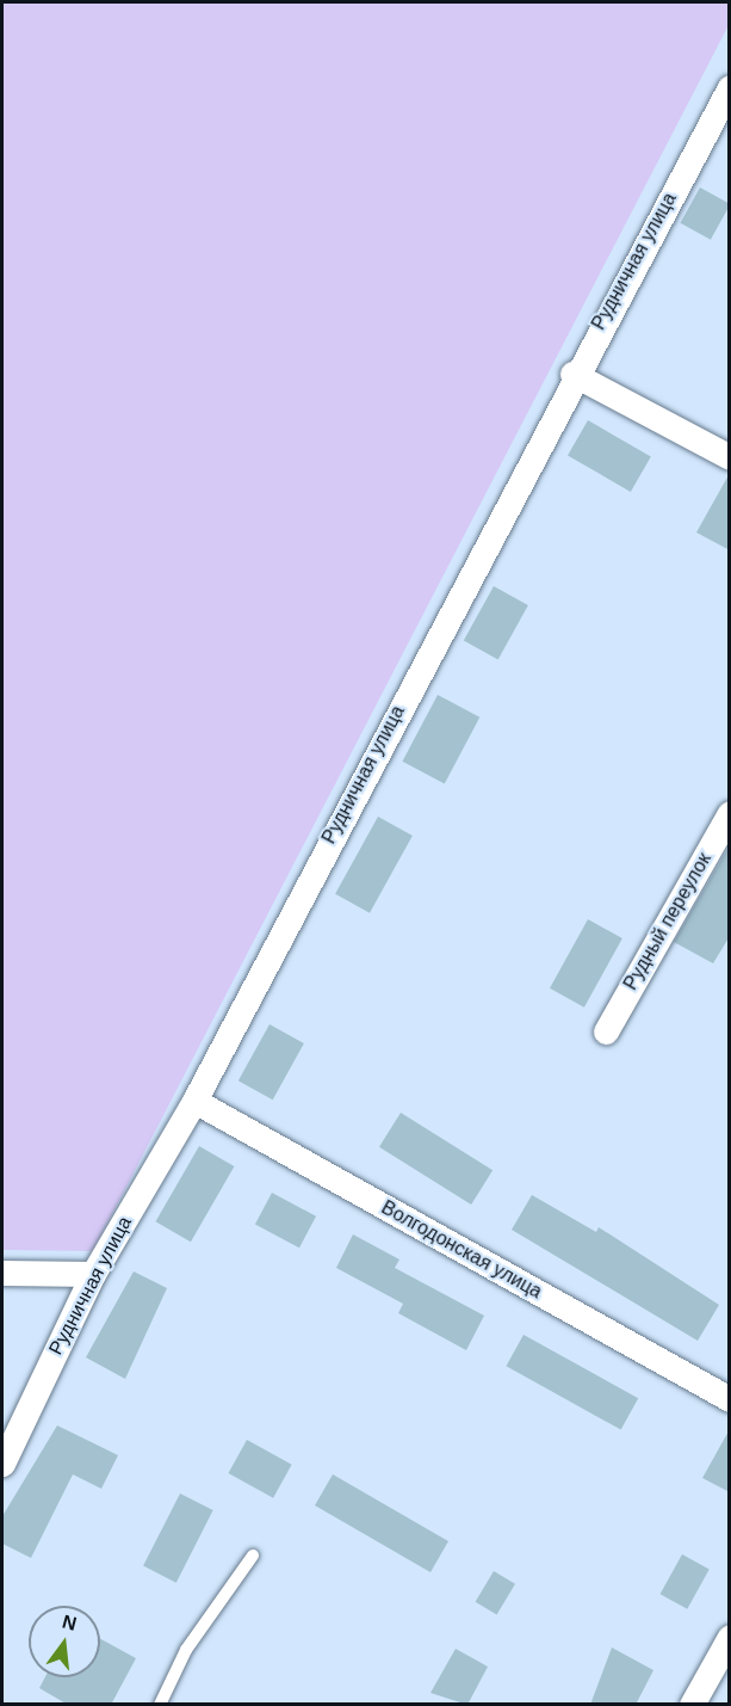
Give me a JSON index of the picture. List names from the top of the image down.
{
  "streets": {
    "street": ["Рудничная улица", "Рудный переулок", "Волгодонская улица"]
  },
  "crossings": [
    ["Рудничная улица", "Волгодонская улица"]
  ],
  "north": "top"
}
